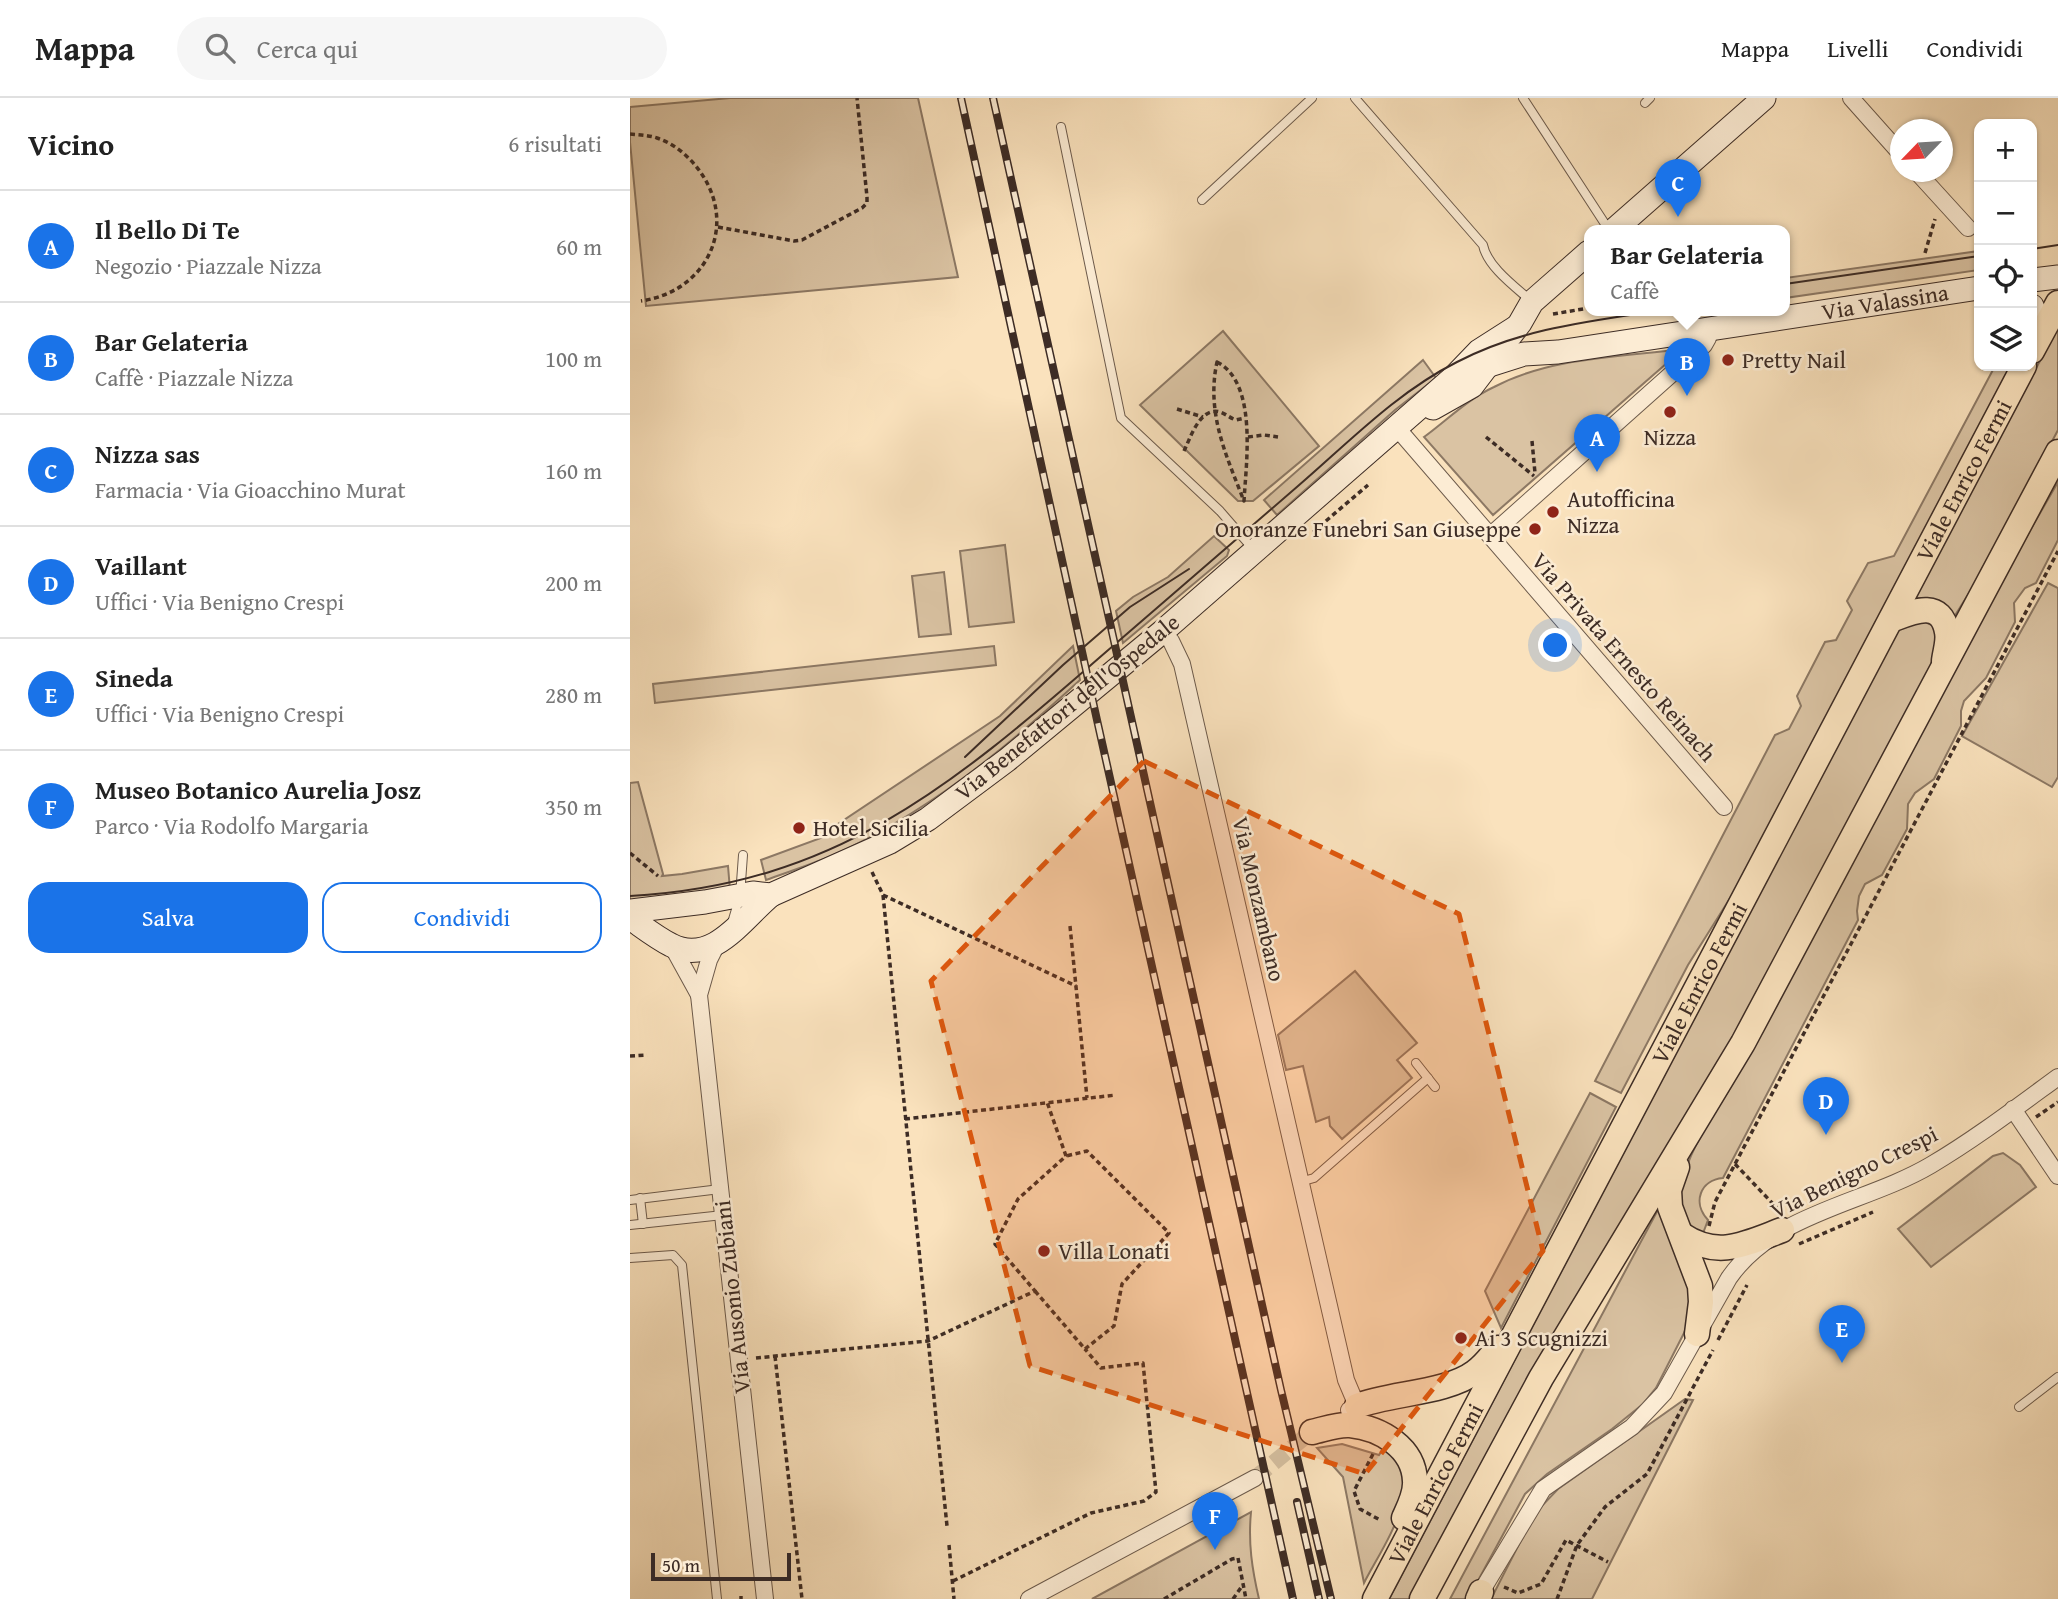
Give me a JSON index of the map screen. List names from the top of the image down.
{
  "streets": {
    "main road": [
      "Via Valassina",
      "Viale Enrico Fermi",
      "Via Benefattori dell'Ospedale",
      "Via Ausonio Zubiani"
    ],
    "street": ["Via Privata Ernesto Reinach", "Via Monzambano", "Via Benigno Crespi"]
  },
  "crossings": [
    ["Via Privata Ernesto Reinach", "Via Benefattori dell'Ospedale"],
    ["Via Benefattori dell'Ospedale", "Via Monzambano"],
    ["Via Benefattori dell'Ospedale", "Via Ausonio Zubiani"]
  ],
  "places": [
    "Pretty Nail",
    "Nizza",
    "Autofficina Nizza",
    "Onoranze Funebri San Giuseppe",
    "Hotel Sicilia",
    "Villa Lonati",
    "Ai 3 Scugnizzi"
  ],
  "scale_bar": "50 m",
  "north": "bottom left",
  "page": {
    "header": "Mappa",
    "search": "Cerca qui",
    "nav": ["Mappa", "Livelli", "Condividi"],
    "heading": ["Vicino", "6 risultati"],
    "map_buttons": ["+", "−"],
    "pins": [
      "C",
      "B",
      "A",
      "D",
      "E",
      "F"
    ],
    "list": [
      {
        "mark": "A",
        "name": "Il Bello Di Te",
        "note": "Negozio · Piazzale Nizza",
        "value": "60 m"
      },
      {
        "mark": "B",
        "name": "Bar Gelateria",
        "note": "Caffè · Piazzale Nizza",
        "value": "100 m"
      },
      {
        "mark": "C",
        "name": "Nizza sas",
        "note": "Farmacia · Via Gioacchino Murat",
        "value": "160 m"
      },
      {
        "mark": "D",
        "name": "Vaillant",
        "note": "Uffici · Via Benigno Crespi",
        "value": "200 m"
      },
      {
        "mark": "E",
        "name": "Sineda",
        "note": "Uffici · Via Benigno Crespi",
        "value": "280 m"
      },
      {
        "mark": "F",
        "name": "Museo Botanico Aurelia Josz",
        "note": "Parco · Via Rodolfo Margaria",
        "value": "350 m"
      }
    ],
    "popup": ["Bar Gelateria", "Caffè"],
    "buttons": ["Salva", "Condividi"],
    "scale": "50 m"
  }
}
